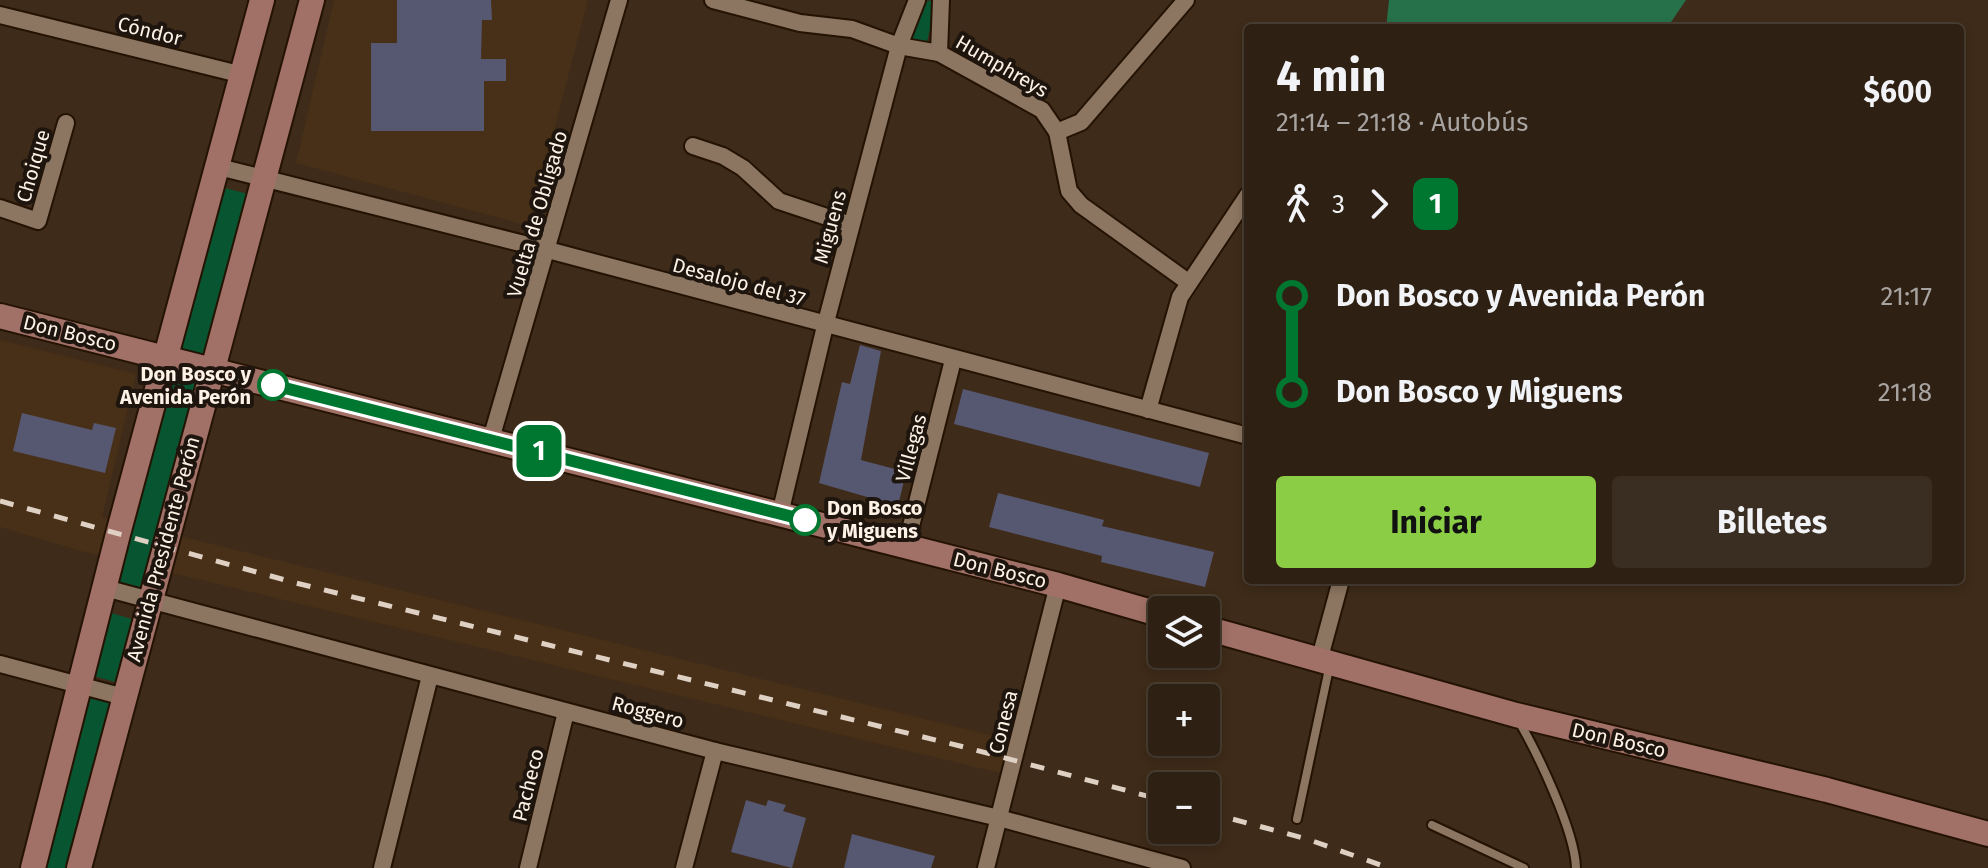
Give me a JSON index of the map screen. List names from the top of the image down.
{
  "streets": {
    "street": [
      "Cóndor",
      "Humphreys",
      "Choique",
      "Vuelta de Obligado",
      "Miguens",
      "Desalojo del 37",
      "Don Bosco",
      "Villegas",
      "Avenida Presidente Perón",
      "Roggero",
      "Conesa",
      "Pacheco"
    ]
  },
  "crossings": [
    ["Humphreys", "Miguens"],
    ["Vuelta de Obligado", "Desalojo del 37"],
    ["Vuelta de Obligado", "Don Bosco"],
    ["Miguens", "Desalojo del 37"],
    ["Miguens", "Don Bosco"],
    ["Desalojo del 37", "Villegas"],
    ["Desalojo del 37", "Avenida Presidente Perón"],
    ["Don Bosco", "Villegas"],
    ["Don Bosco", "Avenida Presidente Perón"],
    ["Don Bosco", "Conesa"],
    ["Avenida Presidente Perón", "Roggero"],
    ["Roggero", "Conesa"],
    ["Roggero", "Pacheco"]
  ],
  "places": ["Don Bosco y Avenida Perón", "Don Bosco y Miguens"],
  "lines": ["bus line 1"],
  "page": {
    "on_map": "1",
    "heading": ["4 min", "21:14 – 21:18 · Autobús", "$600"],
    "legs": ["3", "1"],
    "list": [
      {
        "name": "Don Bosco y Avenida Perón",
        "value": "21:17"
      },
      {
        "name": "Don Bosco y Miguens",
        "value": "21:18"
      }
    ],
    "buttons": ["Iniciar", "Billetes"],
    "map_buttons": ["+", "−"]
  }
}
